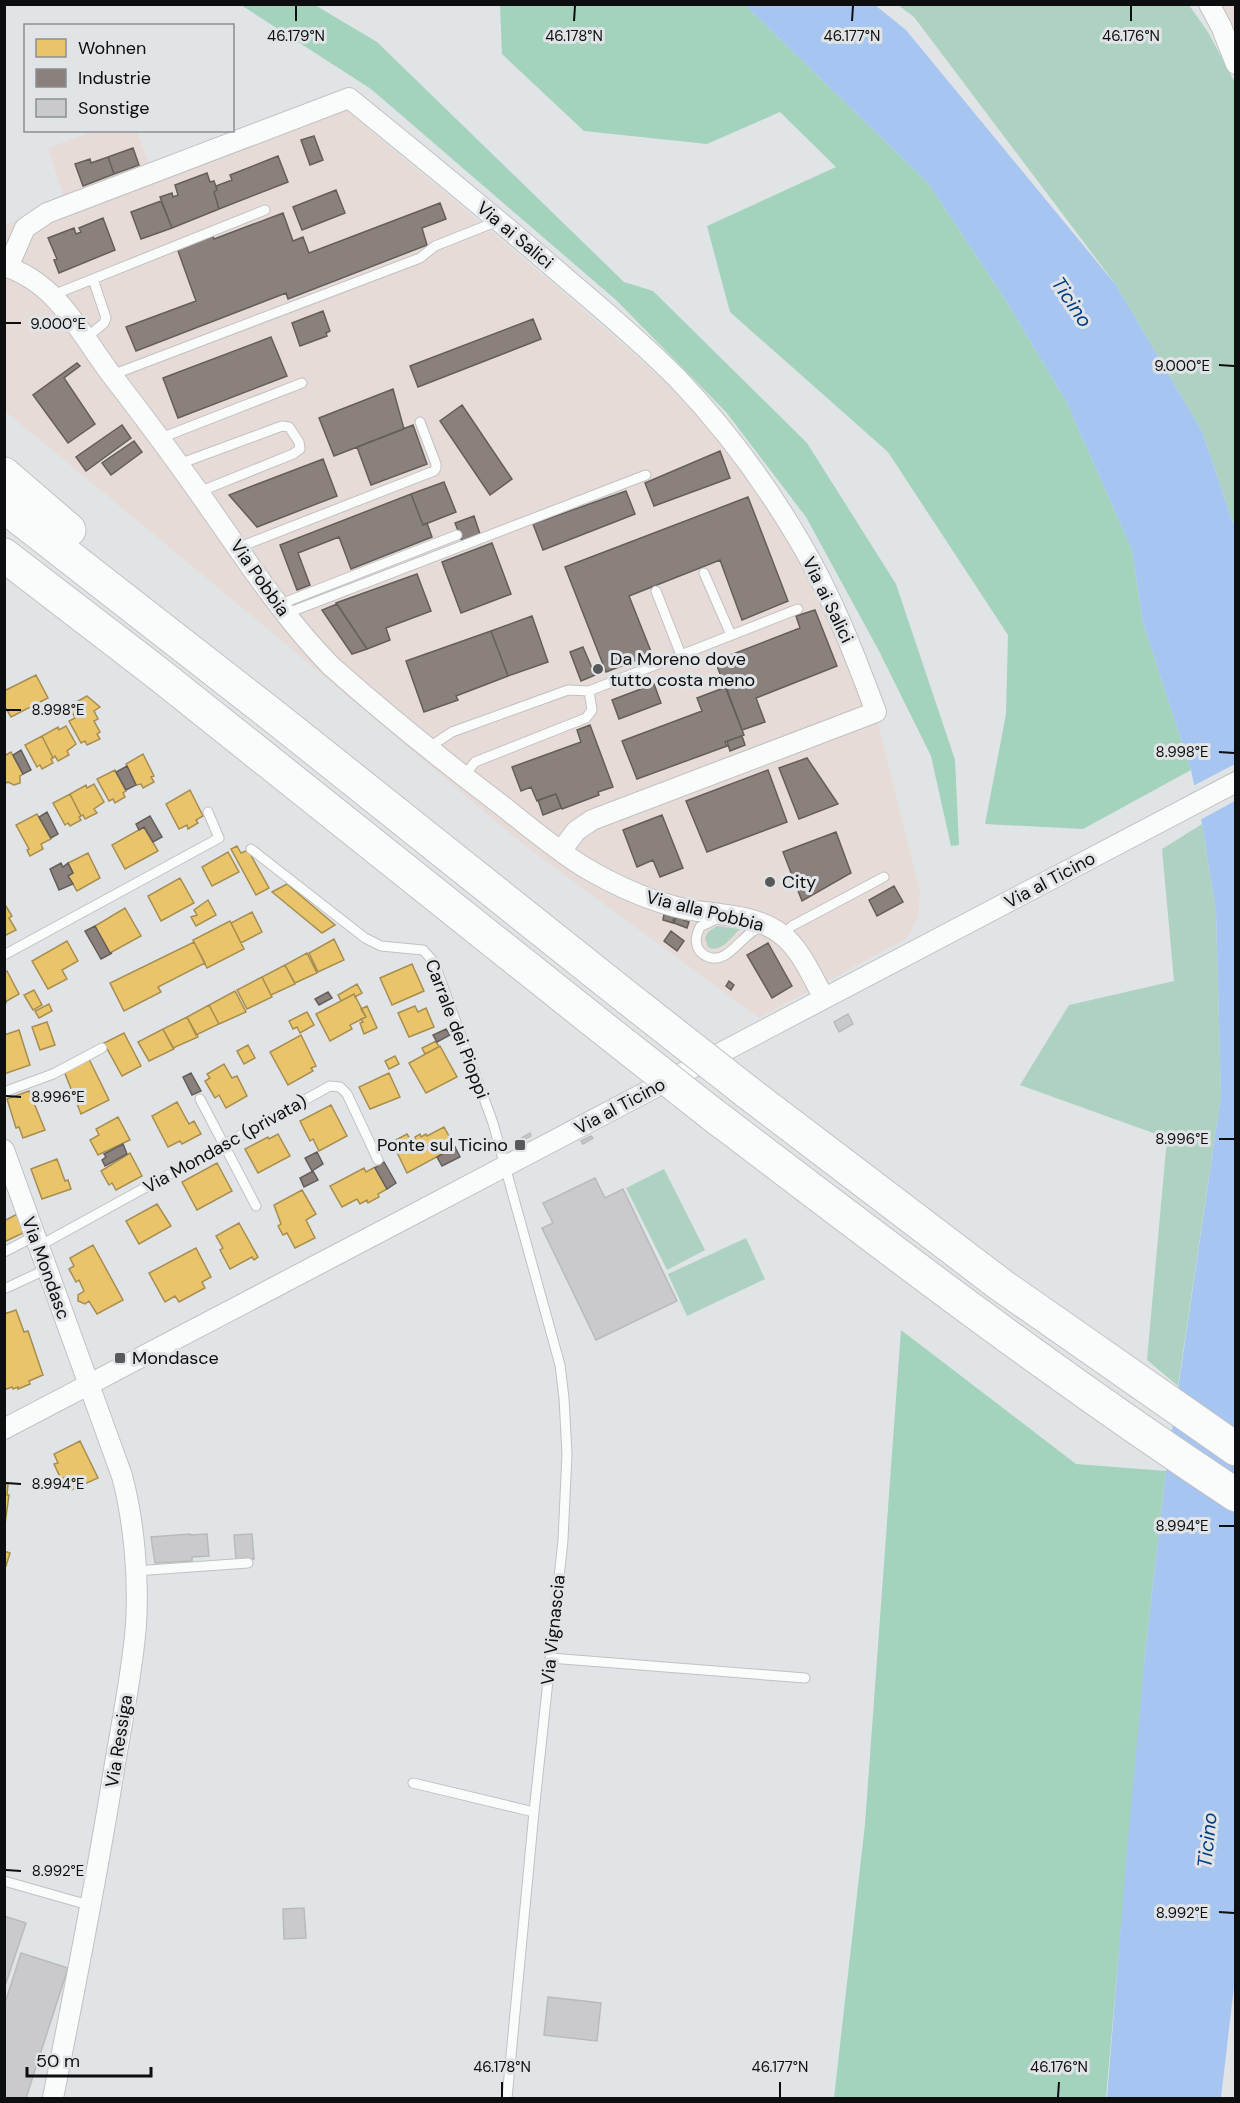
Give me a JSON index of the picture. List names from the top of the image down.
{
  "streets": {
    "street": [
      "Via ai Salici",
      "Via Pobbia",
      "Via al Ticino",
      "Via alla Pobbia",
      "Via Mondasc",
      "Via Ressiga"
    ],
    "lane": ["Carrale dei Pioppi", "Via Mondasc (privata)", "Via Vignascia"]
  },
  "crossings": [
    ["Via ai Salici", "Via Pobbia"],
    ["Via ai Salici", "Via alla Pobbia"],
    ["Via Pobbia", "Via alla Pobbia"],
    ["Via al Ticino", "Via alla Pobbia"],
    ["Via al Ticino", "Carrale dei Pioppi"],
    ["Via al Ticino", "Via Mondasc"],
    ["Via al Ticino", "Via Vignascia"],
    ["Via al Ticino", "Via Ressiga"],
    ["Carrale dei Pioppi", "Via Vignascia"],
    ["Via Mondasc (privata)", "Via Mondasc"],
    ["Via Mondasc", "Via Ressiga"]
  ],
  "water": ["Ticino"],
  "places": {
    "other": ["Da Moreno dove tutto costa meno", "City"],
    "transit": ["Ponte sul Ticino", "Mondasce"]
  },
  "legend": ["Wohnen", "Industrie", "Sonstige"],
  "scale_bar": "50 m",
  "coordinates": [
    "46.179°N",
    "46.178°N",
    "46.177°N",
    "46.176°N",
    "9.000°E",
    "8.998°E",
    "8.996°E",
    "8.994°E",
    "8.992°E"
  ]
}
